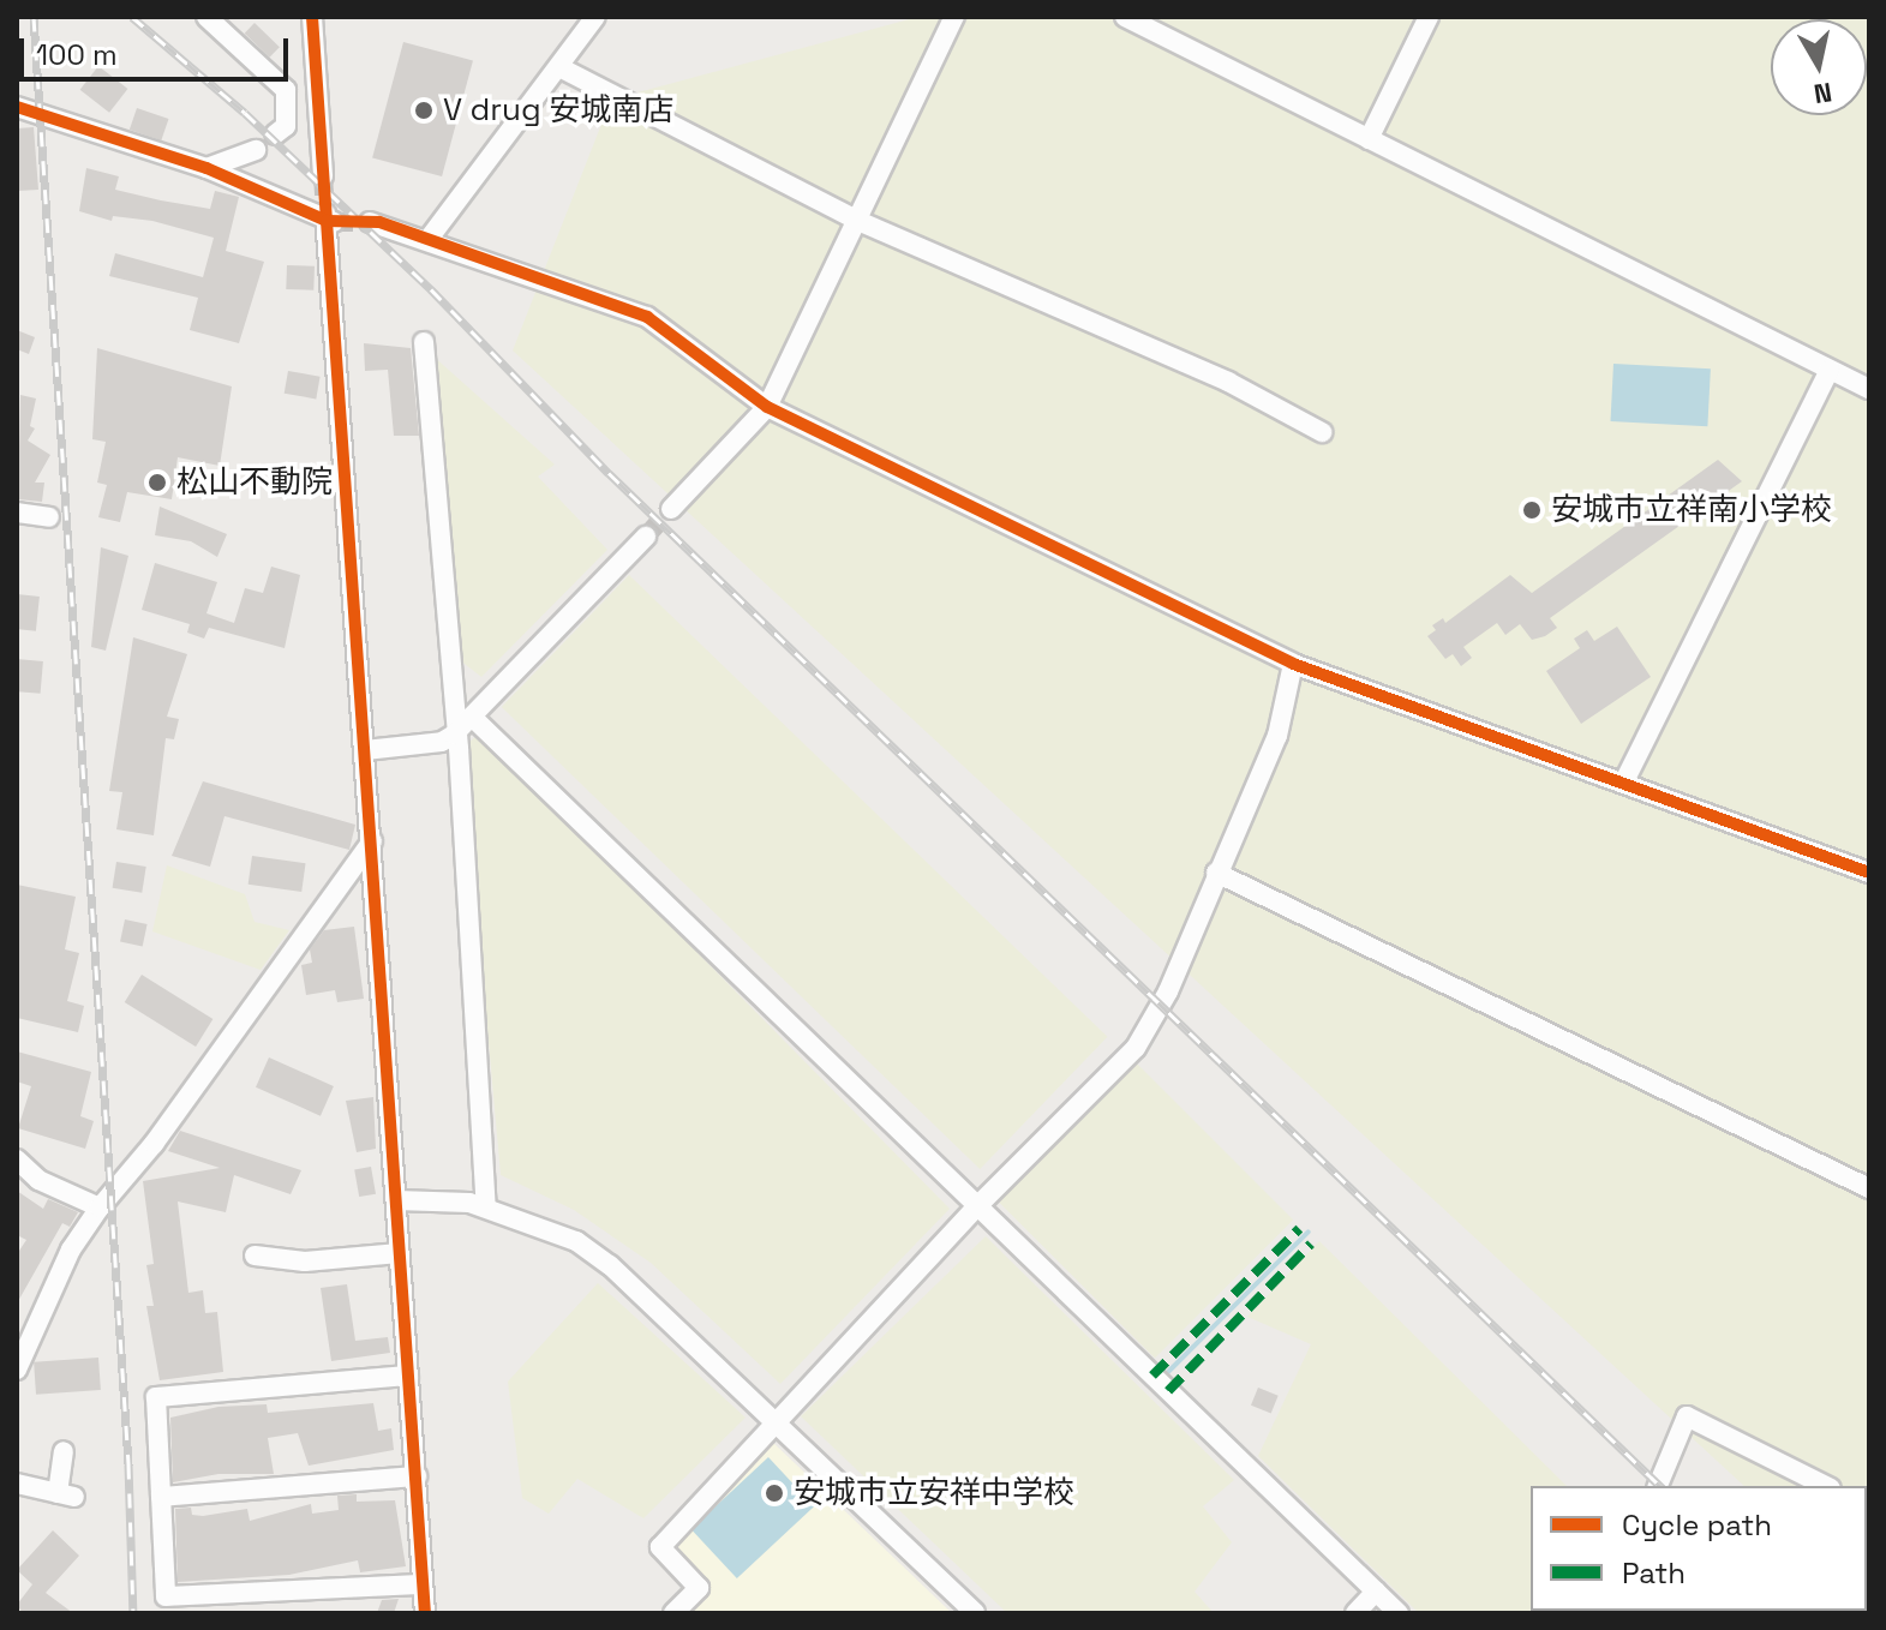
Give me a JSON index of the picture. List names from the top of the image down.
{
  "places": [
    "V drug 安城南店",
    "松山不動院",
    "安城市立祥南小学校",
    "安城市立安祥中学校"
  ],
  "legend": ["Cycle path", "Path"],
  "scale_bar": "100 m",
  "north": "bottom"
}
